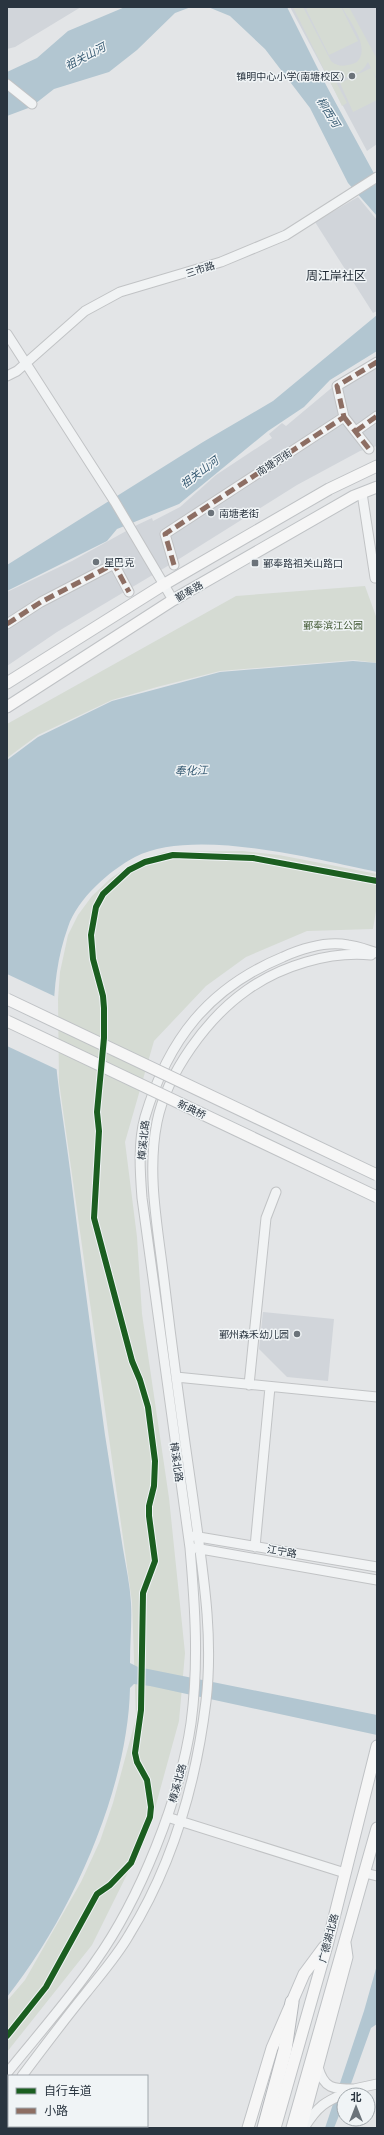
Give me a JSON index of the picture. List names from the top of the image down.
{
  "streets": {
    "main road": ["鄞奉路", "新典桥", "广德湖北路"],
    "street": [
      "三市路",
      "南塘河街",
      "樟溪北路",
      "江宁路"
    ]
  },
  "crossings": [
    ["樟溪北路", "江宁路"]
  ],
  "districts": ["周江岸社区"],
  "water": ["祖关山河", "柳西河", "奉化江"],
  "parks": ["鄞奉滨江公园"],
  "places": {
    "other": [
      "镇明中心小学(南塘校区)",
      "南塘老街",
      "星巴克",
      "鄞州森禾幼儿园"
    ],
    "transit": ["鄞奉路祖关山路口"]
  },
  "legend": ["自行车道", "小路"],
  "north": "top"
}
